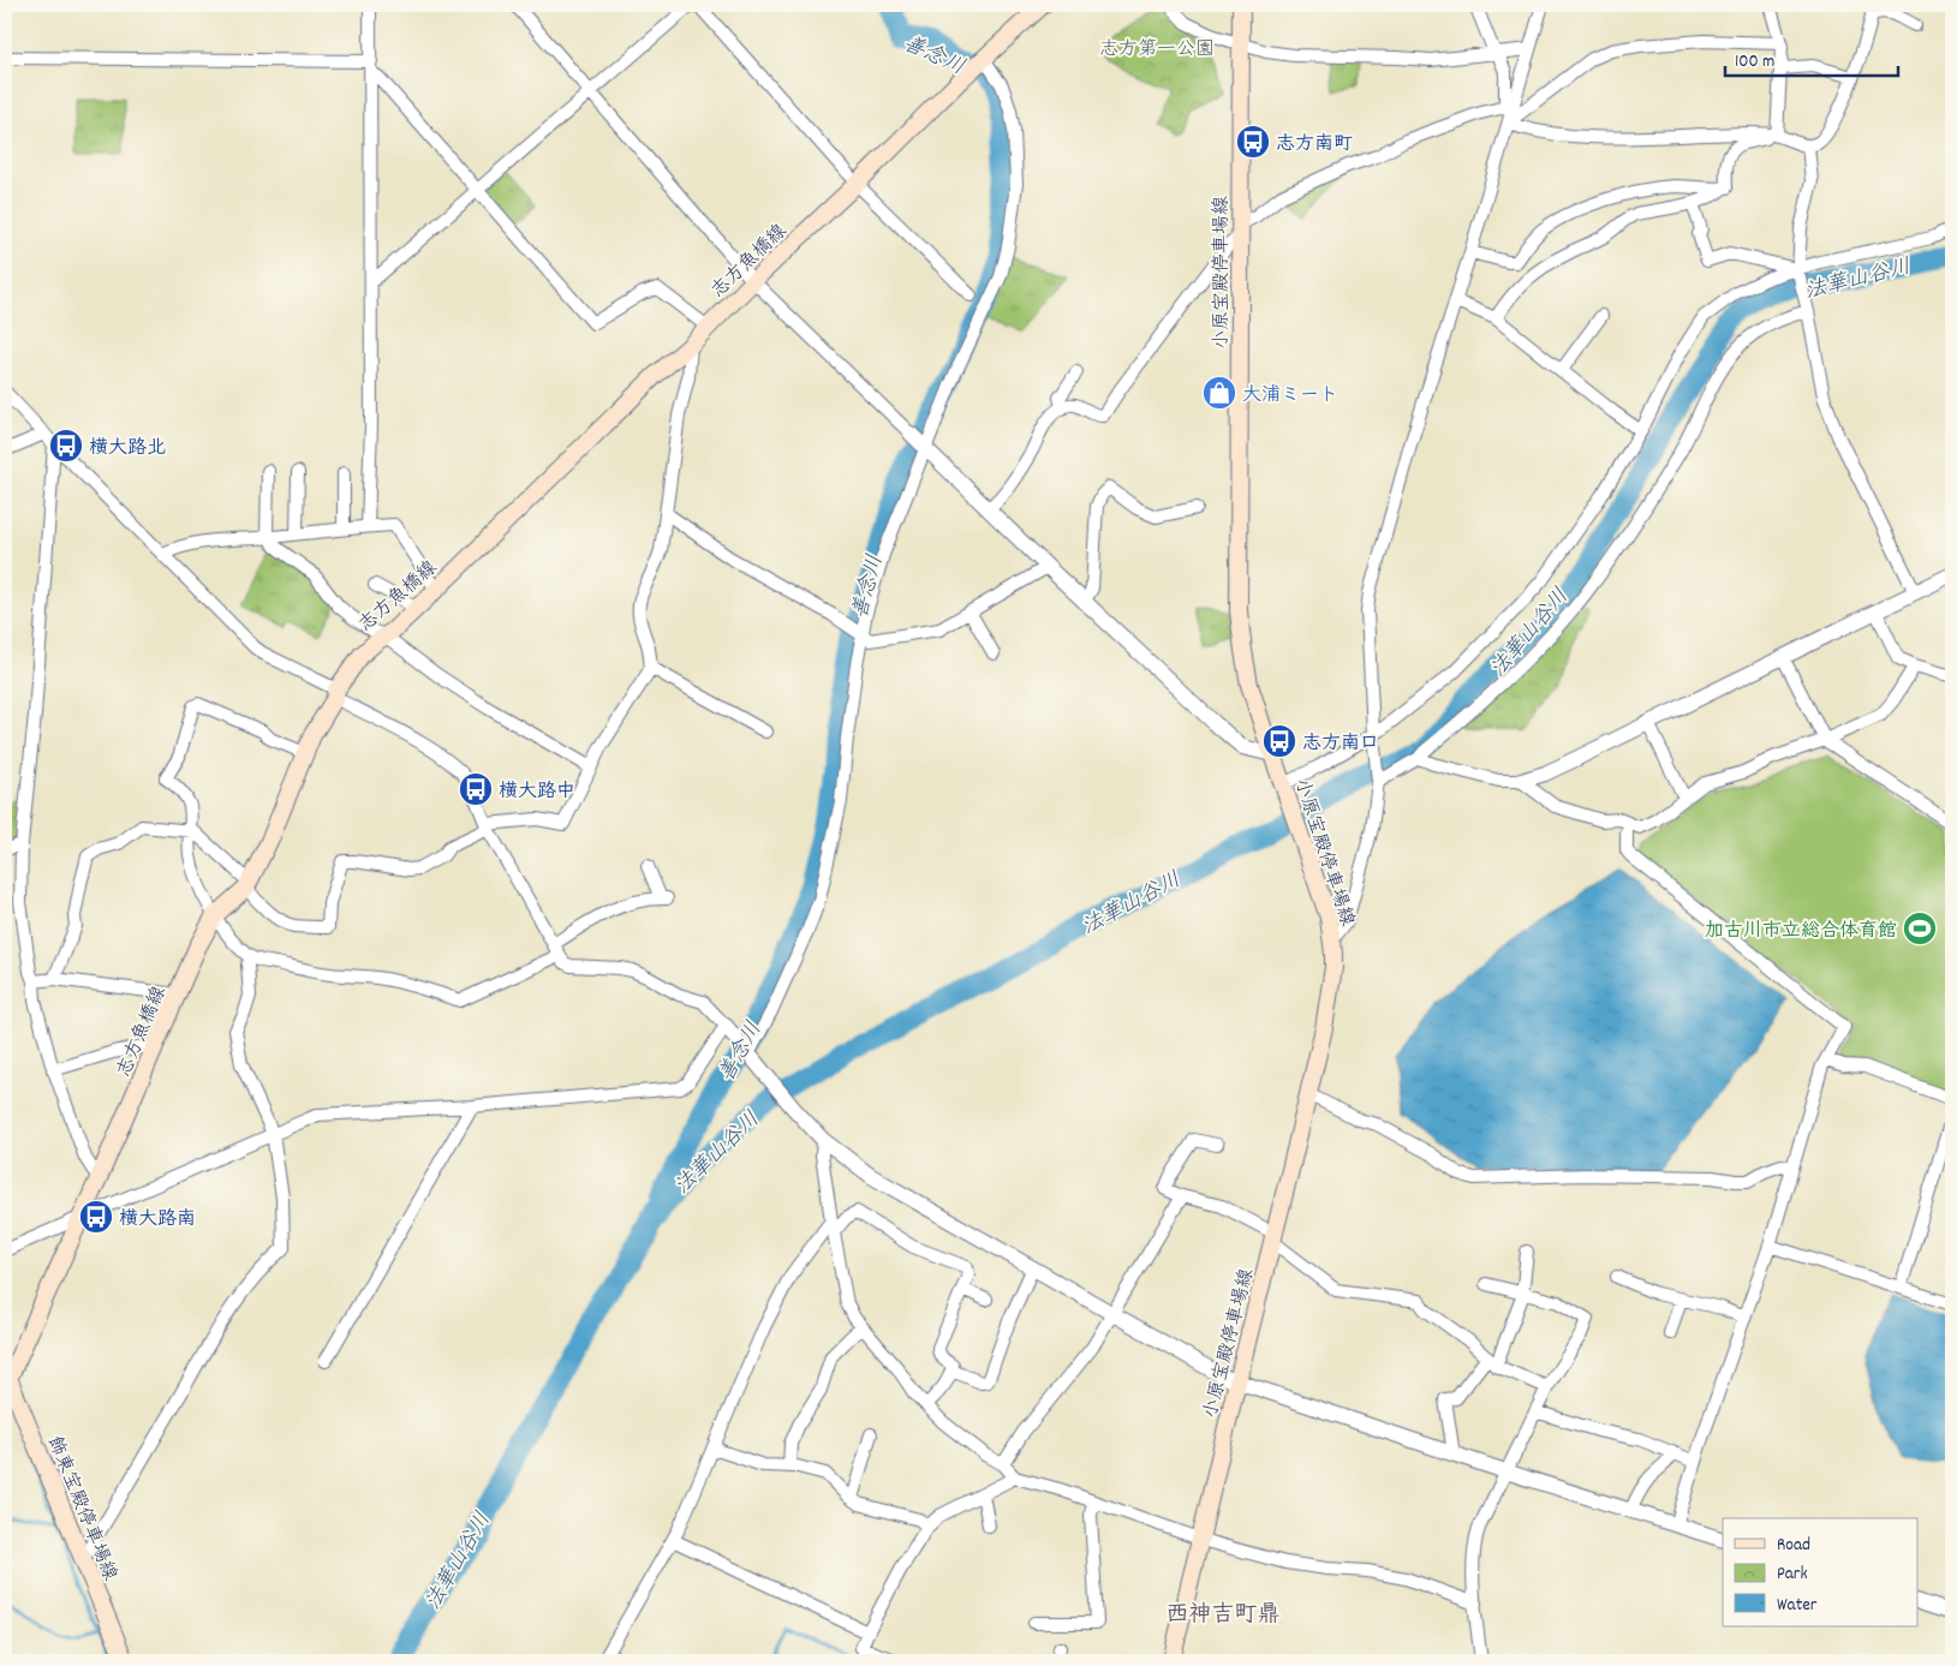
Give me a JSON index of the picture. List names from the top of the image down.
{
  "streets": {
    "main road": ["志方魚橋線", "小原宝殿停車場線", "飾東宝殿停車場線"]
  },
  "crossings": [
    ["志方魚橋線", "飾東宝殿停車場線"]
  ],
  "districts": ["西神吉町鼎"],
  "water": ["善念川", "法華山谷川"],
  "parks": ["志方第一公園"],
  "places": {
    "bus stop": [
      "志方南町",
      "横大路北",
      "志方南口",
      "横大路中",
      "横大路南"
    ],
    "shop": ["大浦ミート"],
    "sports": ["加古川市立総合体育館"]
  },
  "legend": ["Road", "Park", "Water"],
  "scale_bar": "100 m"
}
